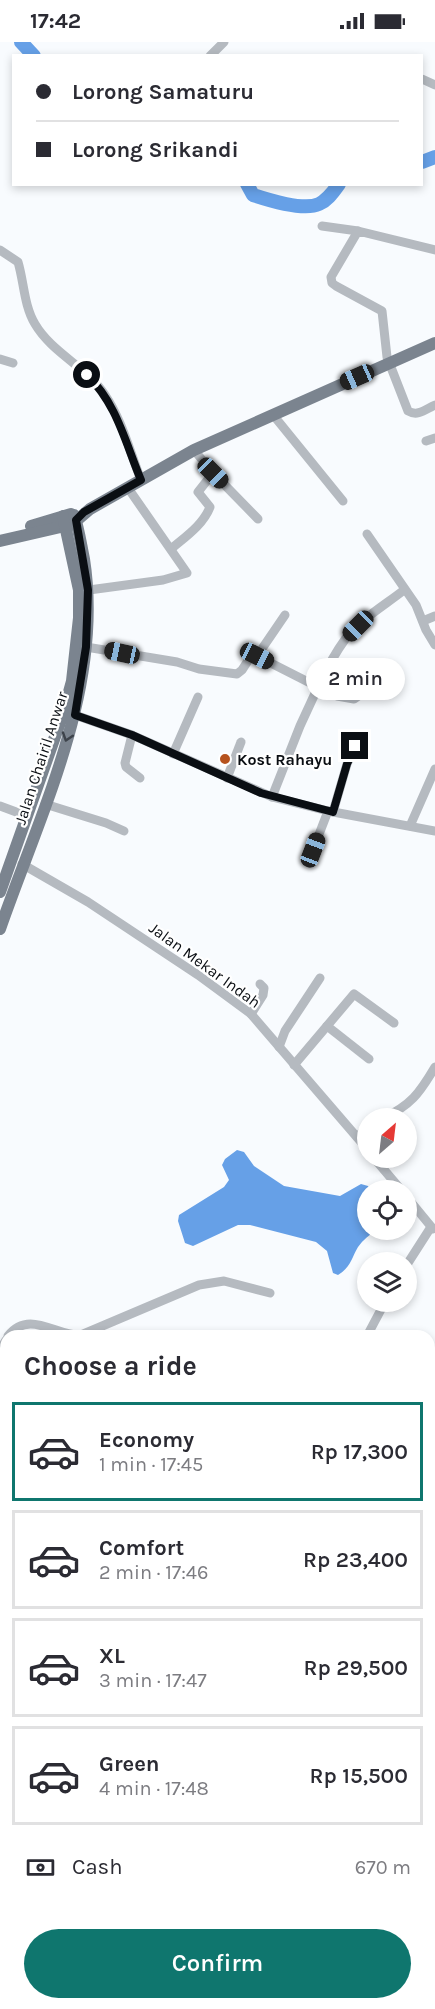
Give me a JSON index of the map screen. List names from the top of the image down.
{
  "streets": {
    "main road": ["Jalan Chairil Anwar"],
    "street": ["Jalan Mekar Indah"]
  },
  "crossings": [
    ["Jalan Chairil Anwar", "Jalan Mekar Indah"]
  ],
  "places": ["Kost Rahayu"],
  "north": "top right",
  "page": {
    "status": "17:42",
    "banner": ["Lorong Samaturu", "Lorong Srikandi"],
    "bubble": "2 min",
    "heading": "Choose a ride",
    "list": [
      {
        "name": "Economy",
        "note": "1 min · 17:45",
        "value": "Rp 17,300"
      },
      {
        "name": "Comfort",
        "note": "2 min · 17:46",
        "value": "Rp 23,400"
      },
      {
        "name": "XL",
        "note": "3 min · 17:47",
        "value": "Rp 29,500"
      },
      {
        "name": "Green",
        "note": "4 min · 17:48",
        "value": "Rp 15,500"
      }
    ],
    "pay": ["Cash", "670 m"],
    "buttons": "Confirm"
  }
}
